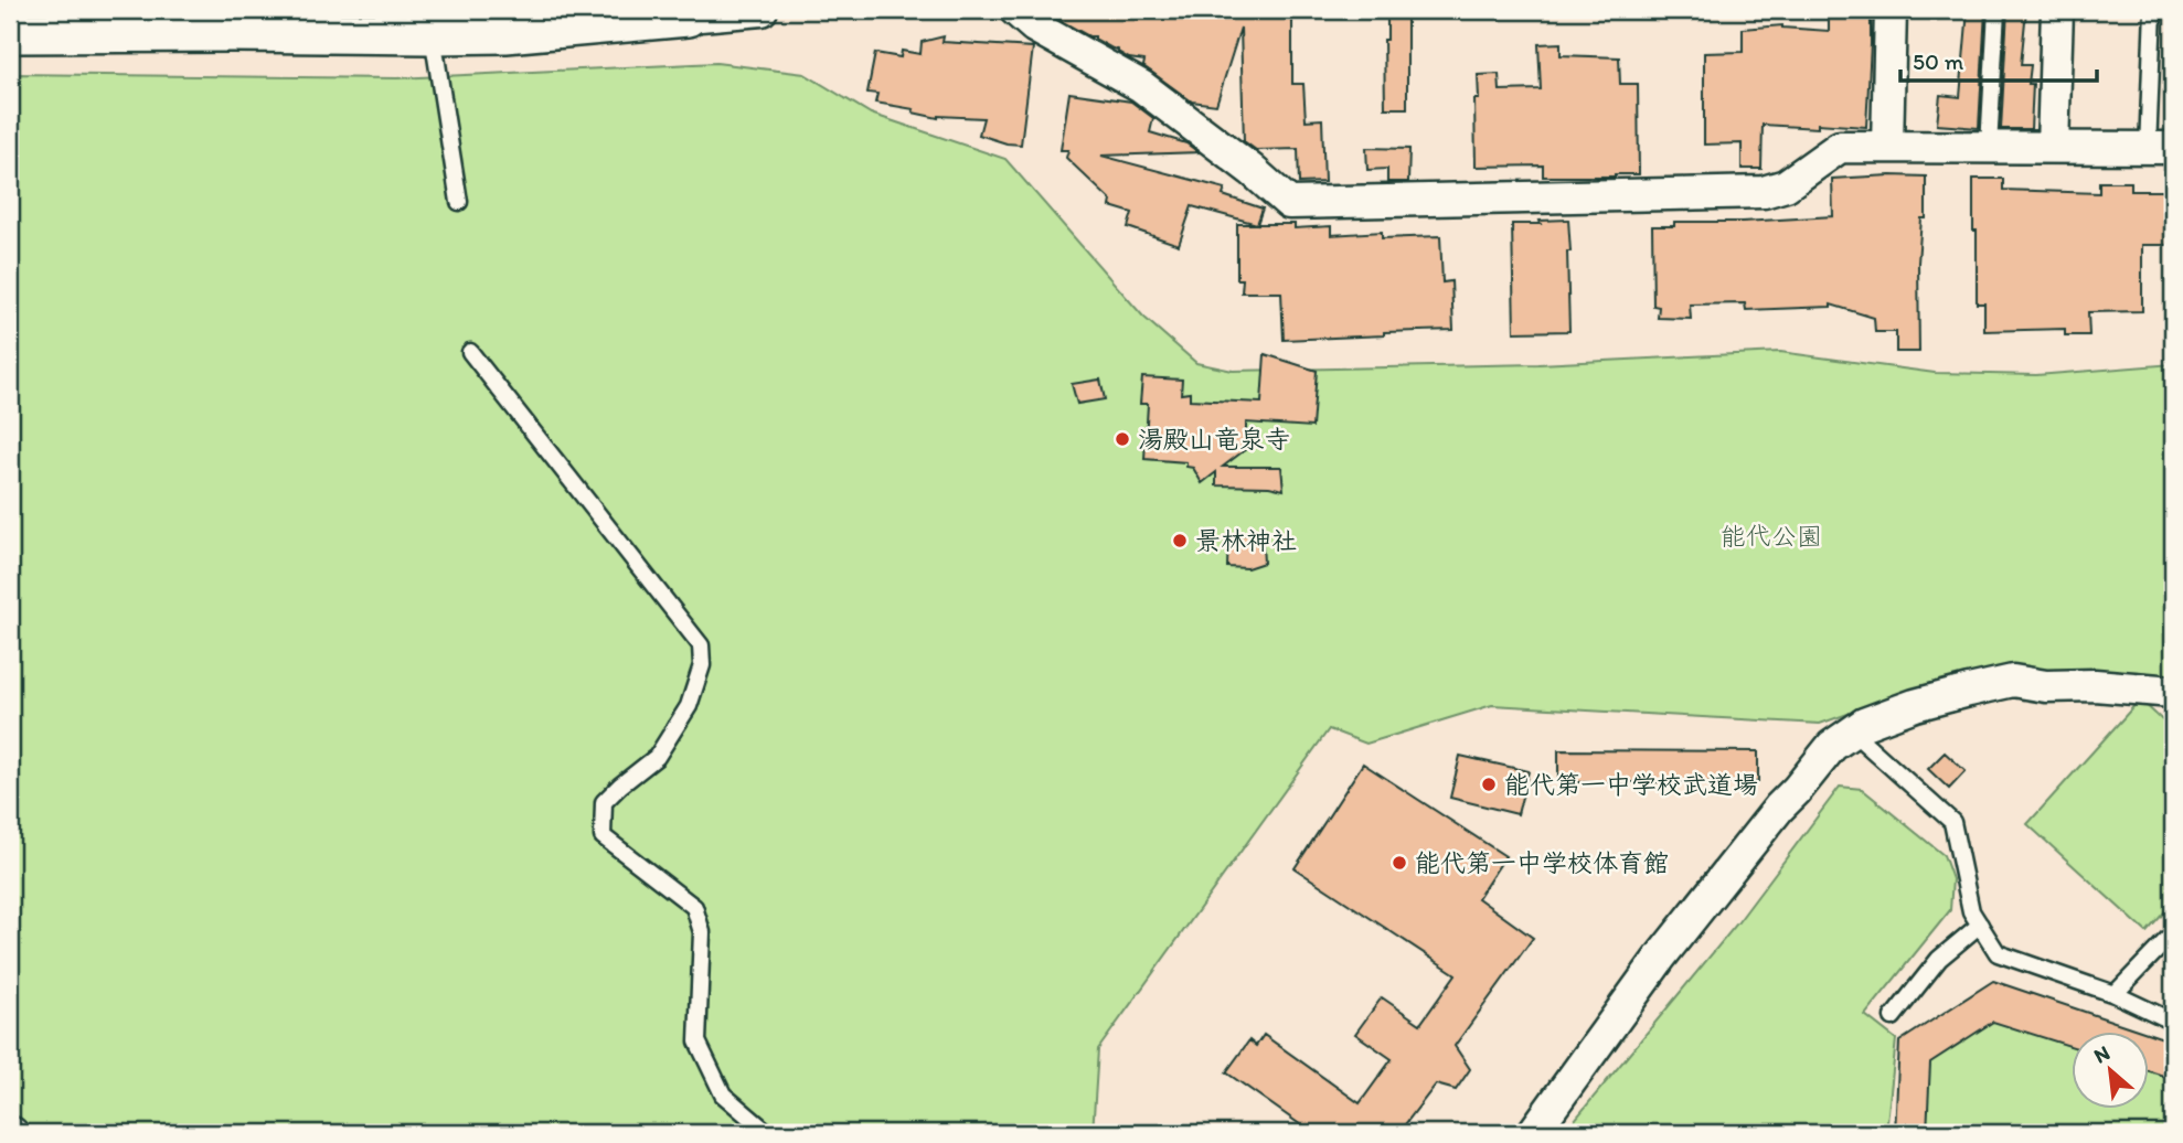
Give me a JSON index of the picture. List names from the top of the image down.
{
  "parks": ["能代公園"],
  "places": [
    "湯殿山竜泉寺",
    "景林神社",
    "能代第一中学校武道場",
    "能代第一中学校体育館"
  ],
  "scale_bar": "50 m",
  "north": "top left"
}
